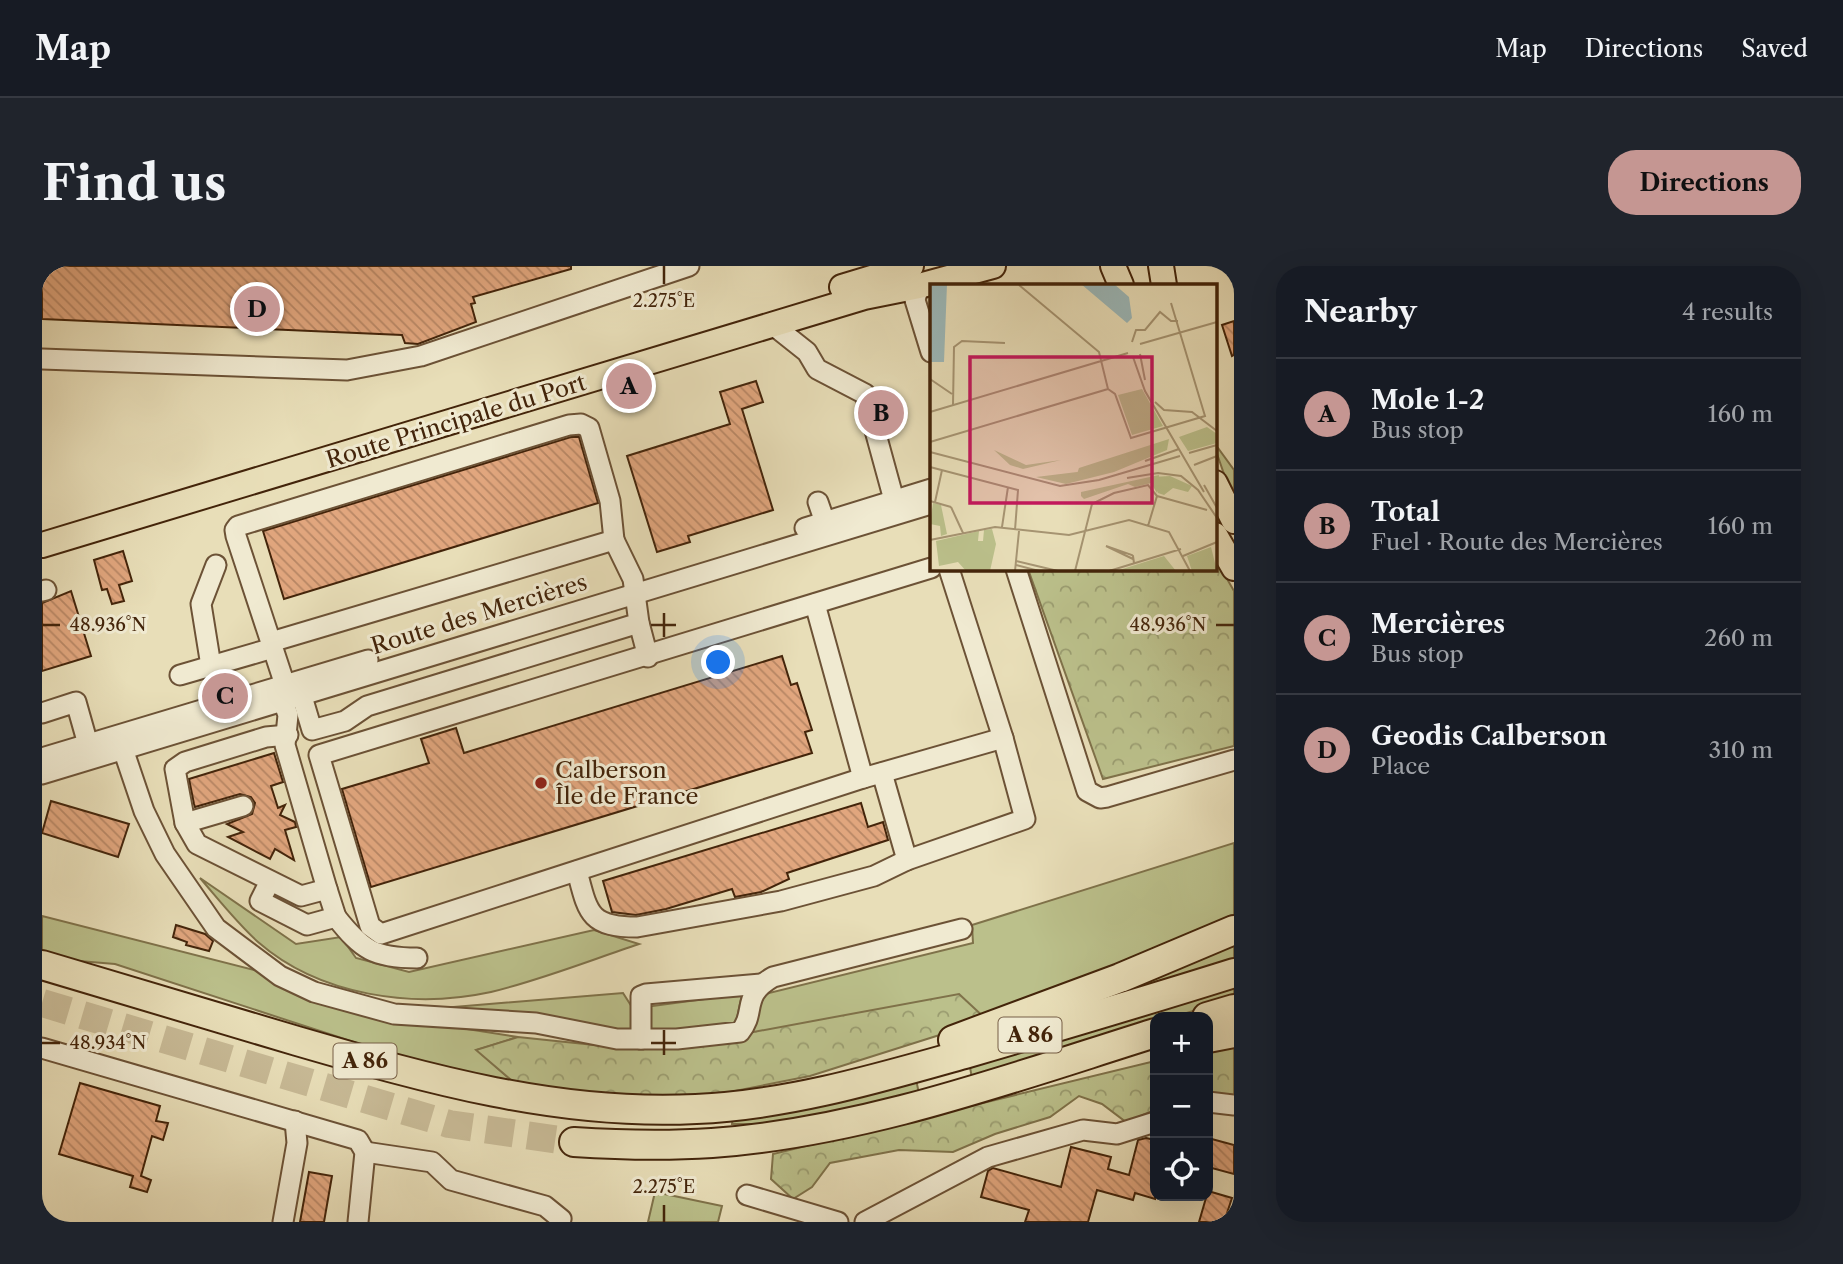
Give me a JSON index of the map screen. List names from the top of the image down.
{
  "streets": {
    "highway": ["A 86"],
    "main road": ["Route Principale du Port"],
    "street": ["Route des Mercières"]
  },
  "places": ["Calberson Île de France"],
  "page": {
    "header": "Map",
    "nav": ["Map", "Directions", "Saved"],
    "buttons": "Directions",
    "title": "Find us",
    "heading": ["Nearby", "4 results"],
    "pins": [
      "D",
      "A",
      "B",
      "C"
    ],
    "list": [
      {
        "mark": "A",
        "name": "Mole 1-2",
        "note": "Bus stop",
        "value": "160 m"
      },
      {
        "mark": "B",
        "name": "Total",
        "note": "Fuel · Route des Mercières",
        "value": "160 m"
      },
      {
        "mark": "C",
        "name": "Mercières",
        "note": "Bus stop",
        "value": "260 m"
      },
      {
        "mark": "D",
        "name": "Geodis Calberson",
        "note": "Place",
        "value": "310 m"
      }
    ],
    "map_buttons": ["+", "−"]
  },
  "coordinates": ["2.275°E", "48.936°N", "48.934°N"]
}
